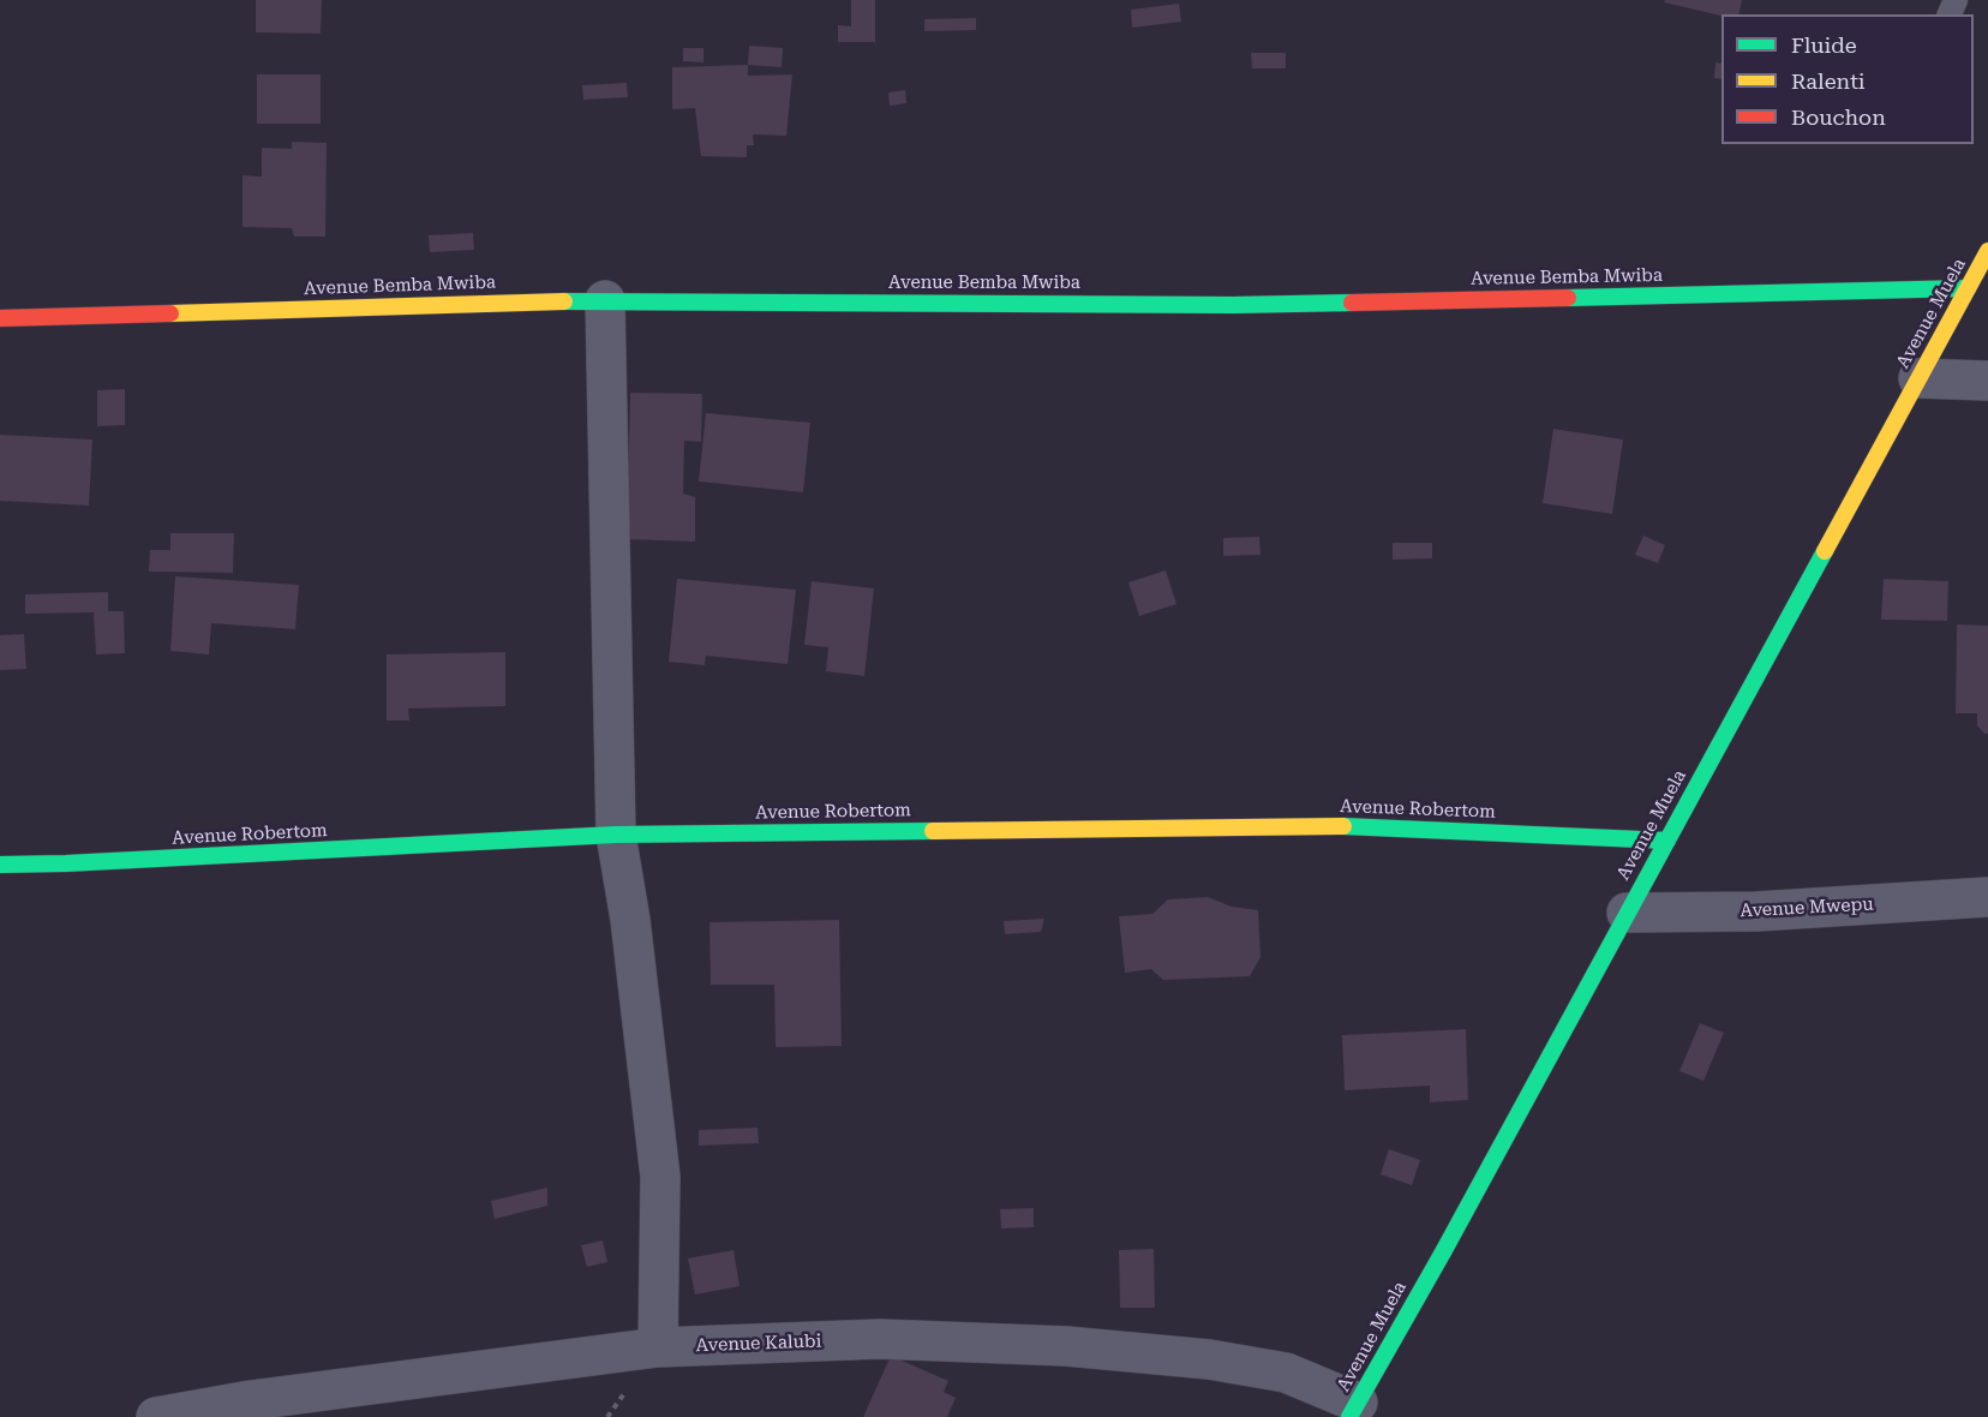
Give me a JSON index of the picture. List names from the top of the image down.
{
  "streets": {
    "street": [
      "Avenue Bemba Mwiba",
      "Avenue Muela",
      "Avenue Robertom",
      "Avenue Mwepu",
      "Avenue Kalubi"
    ]
  },
  "crossings": [
    ["Avenue Bemba Mwiba", "Avenue Muela"],
    ["Avenue Muela", "Avenue Robertom"],
    ["Avenue Muela", "Avenue Mwepu"],
    ["Avenue Muela", "Avenue Kalubi"]
  ],
  "legend": ["Fluide", "Ralenti", "Bouchon"]
}
